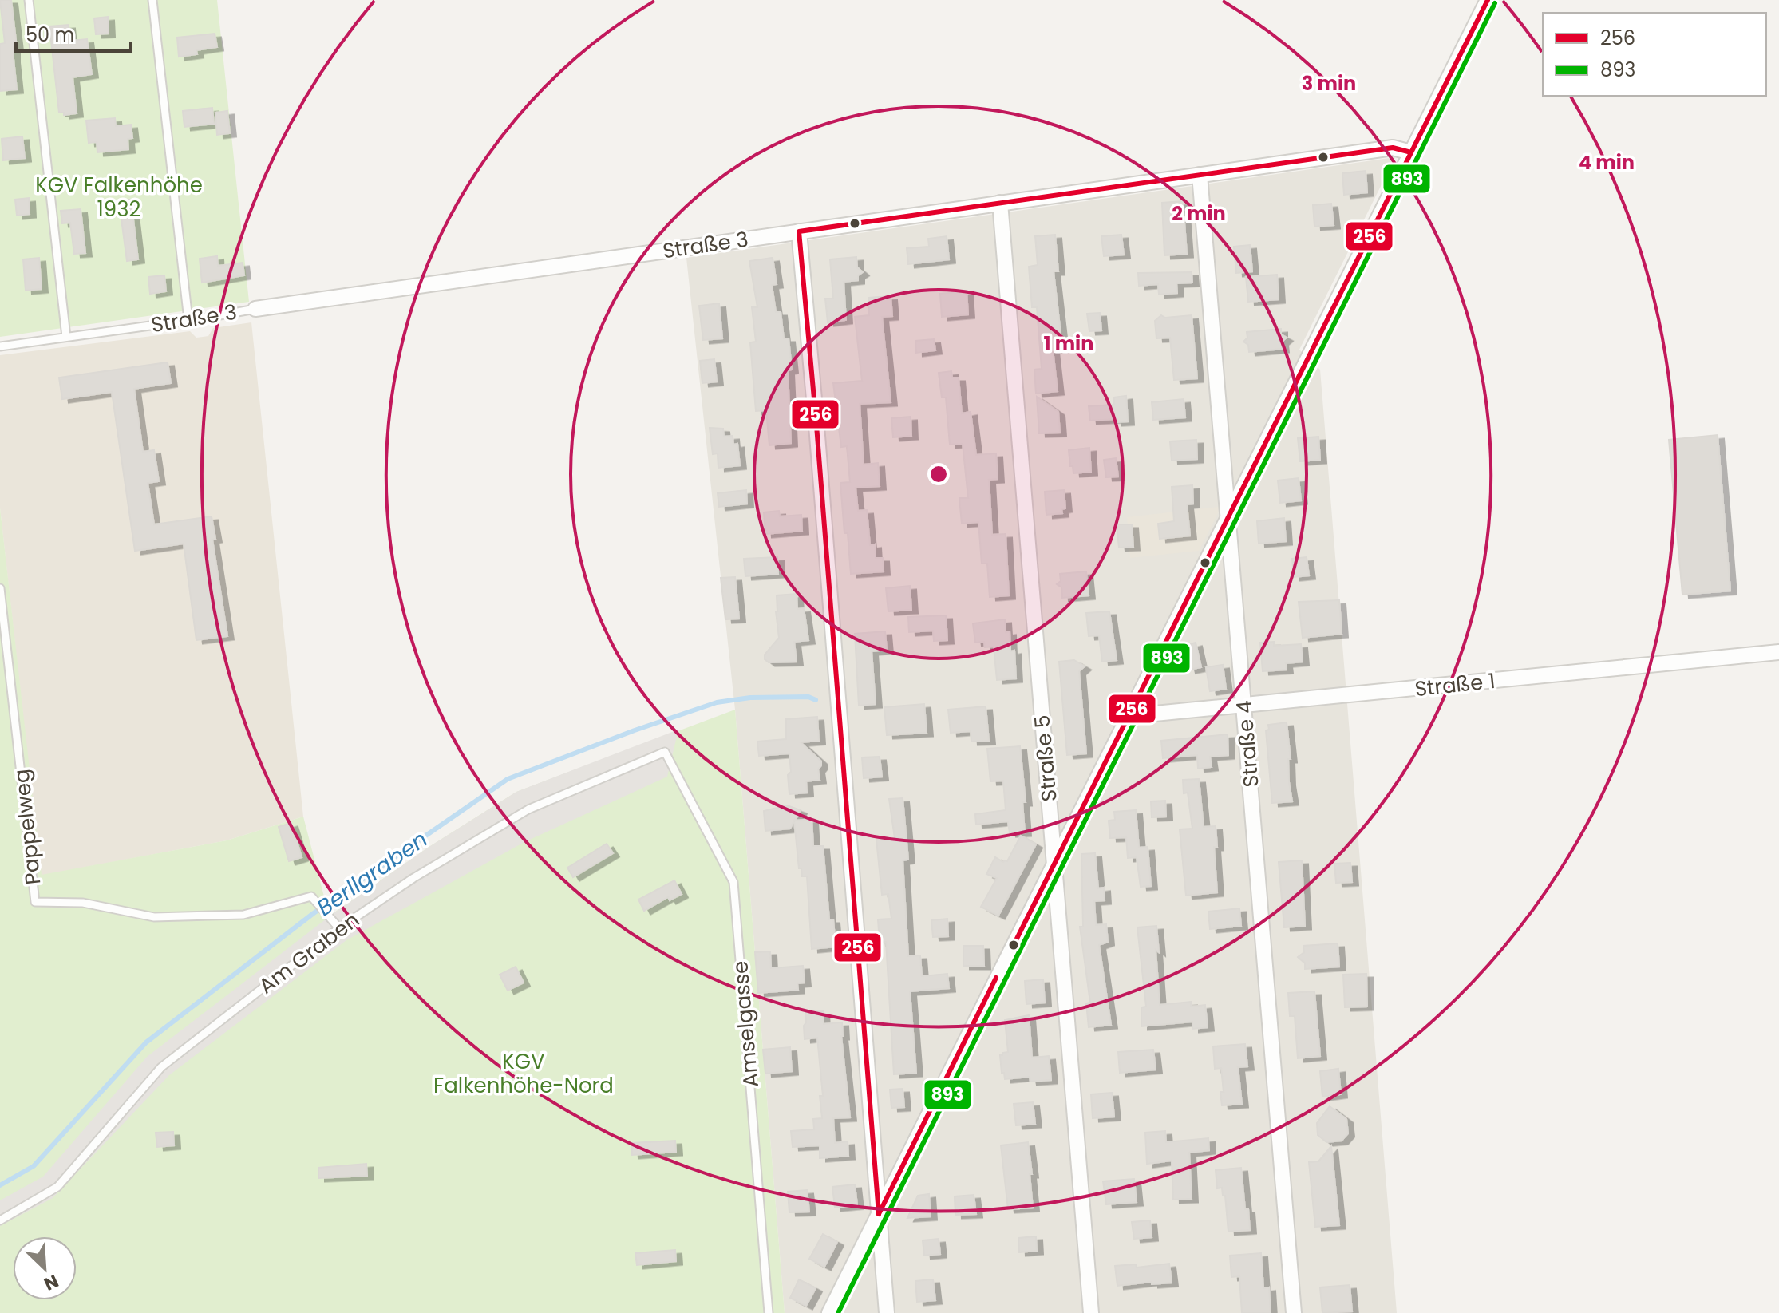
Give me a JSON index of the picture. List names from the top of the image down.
{
  "streets": {
    "street": [
      "Straße 3",
      "Straße 1",
      "Straße 4",
      "Straße 5"
    ],
    "lane": ["Pappelweg", "Am Graben", "Amselgasse"]
  },
  "crossings": [
    ["Straße 3", "Straße 4"],
    ["Straße 3", "Straße 5"],
    ["Straße 1", "Straße 4"],
    ["Pappelweg", "Am Graben"],
    ["Am Graben", "Amselgasse"]
  ],
  "water": ["Berllgraben"],
  "parks": ["KGV Falkenhöhe 1932", "KGV Falkenhöhe-Nord"],
  "lines": ["transit line 256", "transit line 893"],
  "legend": ["256", "893"],
  "scale_bar": "50 m",
  "north": "bottom right",
  "rings": [
    "3 min",
    "4 min",
    "2 min",
    "1 min"
  ]
}
